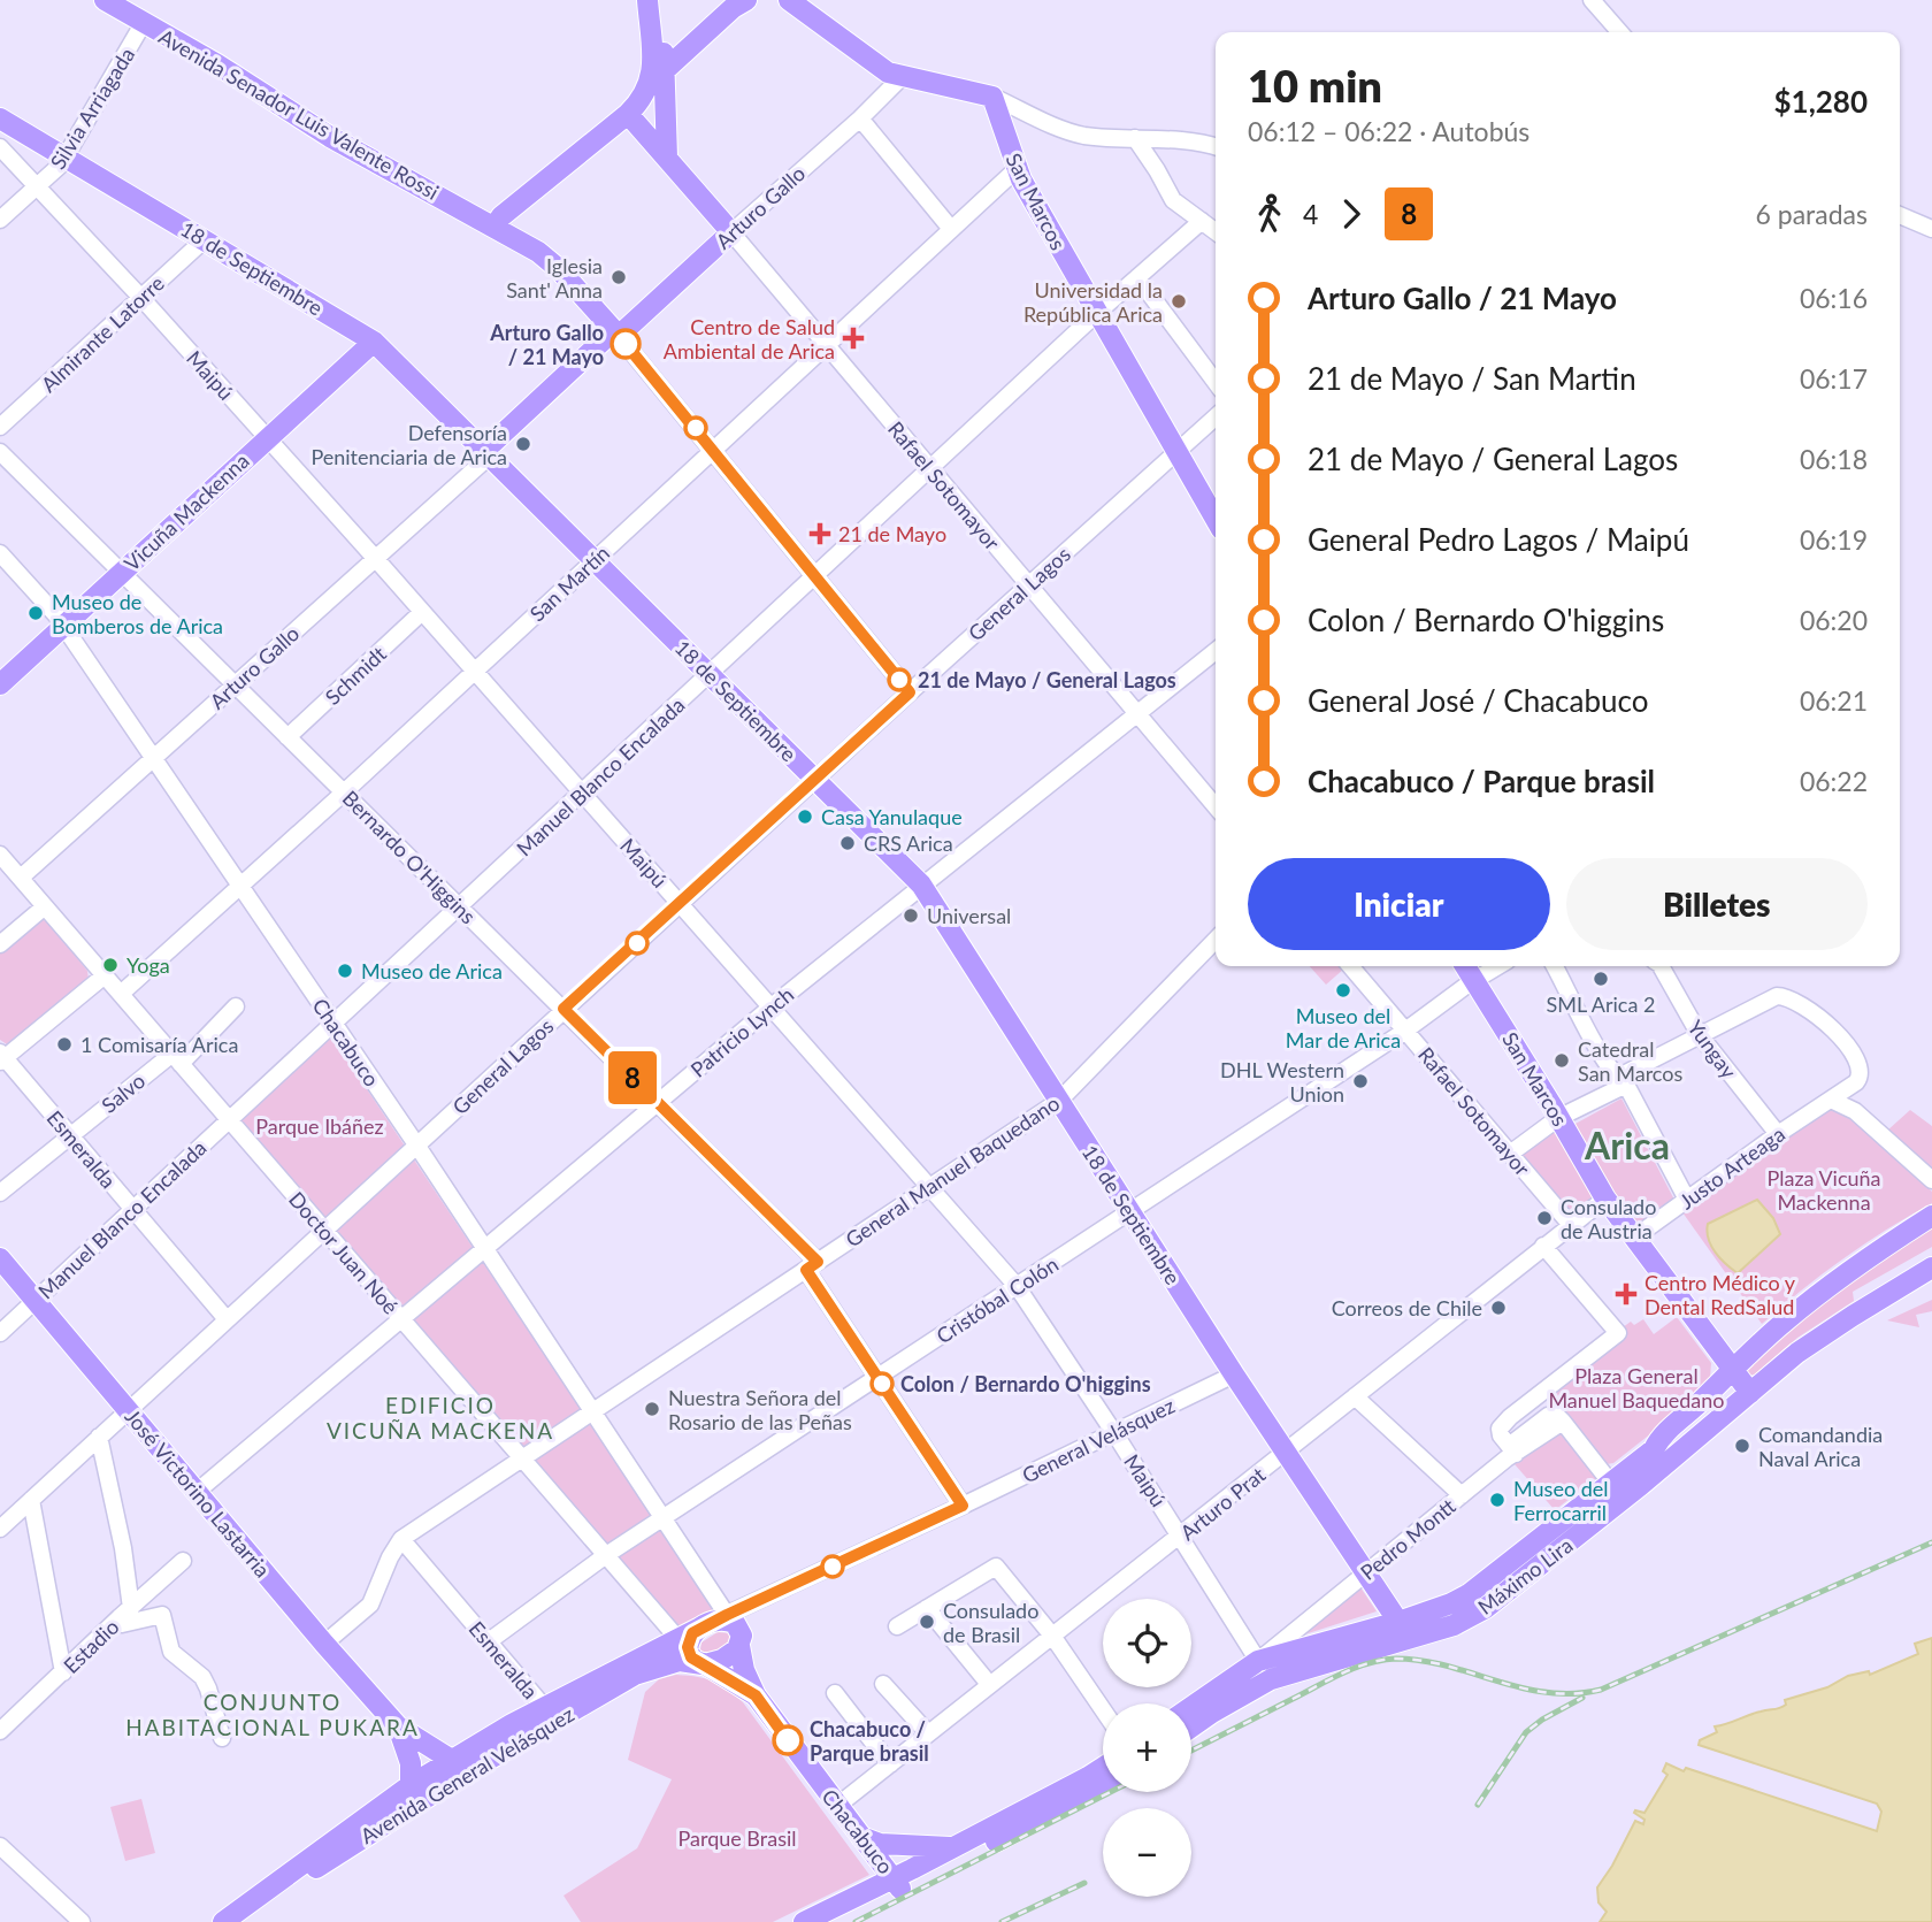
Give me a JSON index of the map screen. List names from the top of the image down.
{
  "streets": {
    "main road": [
      "Avenida Senador Luis Valente Rossi",
      "San Marcos",
      "Arturo Gallo",
      "18 de Septiembre",
      "Rafael Sotomayor",
      "Vicuña Mackenna",
      "Chacabuco",
      "José Victorino Lastarria",
      "Máximo Lira",
      "Avenida General Velásquez"
    ],
    "street": [
      "Silvia Arriagada",
      "Almirante Latorre",
      "Maipú",
      "San Martín",
      "General Lagos",
      "Schmidt",
      "Manuel Blanco Encalada",
      "Bernardo O'Higgins",
      "Patricio Lynch",
      "Yungay",
      "Salvo",
      "Esmeralda",
      "Justo Arteaga",
      "General Manuel Baquedano",
      "Doctor Juan Noé",
      "Cristóbal Colón",
      "General Velásquez",
      "Arturo Prat",
      "Pedro Montt",
      "Estadio"
    ]
  },
  "crossings": [
    ["Silvia Arriagada", "Avenida Senador Luis Valente Rossi"],
    ["Silvia Arriagada", "18 de Septiembre"],
    ["Silvia Arriagada", "Maipú"],
    ["San Marcos", "San Martín"],
    ["San Marcos", "General Lagos"],
    ["San Marcos", "Manuel Blanco Encalada"],
    ["San Marcos", "Justo Arteaga"],
    ["San Marcos", "Cristóbal Colón"],
    ["San Marcos", "Arturo Prat"],
    ["San Marcos", "Máximo Lira"],
    ["Arturo Gallo", "18 de Septiembre"],
    ["Arturo Gallo", "Maipú"],
    ["Arturo Gallo", "Rafael Sotomayor"],
    ["Arturo Gallo", "Bernardo O'Higgins"],
    ["Arturo Gallo", "Chacabuco"],
    ["Arturo Gallo", "Doctor Juan Noé"],
    ["18 de Septiembre", "Almirante Latorre"],
    ["18 de Septiembre", "Vicuña Mackenna"],
    ["18 de Septiembre", "San Martín"],
    ["18 de Septiembre", "General Lagos"],
    ["18 de Septiembre", "Manuel Blanco Encalada"],
    ["18 de Septiembre", "Patricio Lynch"],
    ["18 de Septiembre", "General Manuel Baquedano"],
    ["18 de Septiembre", "Cristóbal Colón"],
    ["18 de Septiembre", "General Velásquez"],
    ["18 de Septiembre", "Arturo Prat"],
    ["18 de Septiembre", "Pedro Montt"],
    ["18 de Septiembre", "Máximo Lira"],
    ["Almirante Latorre", "Maipú"],
    ["Maipú", "Vicuña Mackenna"],
    ["Maipú", "San Martín"],
    ["Maipú", "General Lagos"],
    ["Maipú", "Schmidt"],
    ["Maipú", "Manuel Blanco Encalada"],
    ["Maipú", "Patricio Lynch"],
    ["Maipú", "General Manuel Baquedano"],
    ["Maipú", "Cristóbal Colón"],
    ["Maipú", "General Velásquez"],
    ["Maipú", "Arturo Prat"],
    ["Maipú", "Pedro Montt"],
    ["Maipú", "Máximo Lira"],
    ["Rafael Sotomayor", "San Martín"],
    ["Rafael Sotomayor", "General Lagos"],
    ["Rafael Sotomayor", "Manuel Blanco Encalada"],
    ["Rafael Sotomayor", "Patricio Lynch"],
    ["Rafael Sotomayor", "Cristóbal Colón"],
    ["Rafael Sotomayor", "Arturo Prat"],
    ["Vicuña Mackenna", "Bernardo O'Higgins"],
    ["Vicuña Mackenna", "Chacabuco"],
    ["San Martín", "Bernardo O'Higgins"],
    ["San Martín", "Chacabuco"],
    ["San Martín", "Doctor Juan Noé"],
    ["General Lagos", "Bernardo O'Higgins"],
    ["General Lagos", "Chacabuco"],
    ["General Lagos", "Esmeralda"],
    ["General Lagos", "Doctor Juan Noé"],
    ["General Lagos", "José Victorino Lastarria"],
    ["Schmidt", "Bernardo O'Higgins"],
    ["Manuel Blanco Encalada", "Bernardo O'Higgins"],
    ["Manuel Blanco Encalada", "Chacabuco"],
    ["Manuel Blanco Encalada", "Esmeralda"],
    ["Manuel Blanco Encalada", "Doctor Juan Noé"],
    ["Manuel Blanco Encalada", "José Victorino Lastarria"],
    ["Bernardo O'Higgins", "Patricio Lynch"],
    ["Bernardo O'Higgins", "General Manuel Baquedano"],
    ["Bernardo O'Higgins", "Cristóbal Colón"],
    ["Bernardo O'Higgins", "General Velásquez"],
    ["Bernardo O'Higgins", "Avenida General Velásquez"],
    ["Patricio Lynch", "Chacabuco"],
    ["Patricio Lynch", "Doctor Juan Noé"],
    ["Patricio Lynch", "José Victorino Lastarria"],
    ["Chacabuco", "General Manuel Baquedano"],
    ["Chacabuco", "Doctor Juan Noé"],
    ["Chacabuco", "Cristóbal Colón"],
    ["Chacabuco", "Arturo Prat"],
    ["Chacabuco", "Avenida General Velásquez"],
    ["Yungay", "Justo Arteaga"],
    ["Salvo", "Esmeralda"],
    ["Salvo", "Doctor Juan Noé"],
    ["Esmeralda", "General Manuel Baquedano"],
    ["Esmeralda", "Cristóbal Colón"],
    ["Esmeralda", "Avenida General Velásquez"],
    ["General Manuel Baquedano", "Doctor Juan Noé"],
    ["General Manuel Baquedano", "José Victorino Lastarria"],
    ["Doctor Juan Noé", "Cristóbal Colón"],
    ["Doctor Juan Noé", "Avenida General Velásquez"],
    ["General Velásquez", "Avenida General Velásquez"],
    ["José Victorino Lastarria", "Avenida General Velásquez"],
    ["Pedro Montt", "Máximo Lira"]
  ],
  "districts": ["Arica", "EDIFICIO VICUÑA MACKENA", "CONJUNTO HABITACIONAL PUKARA"],
  "parks": [
    "Parque Ibáñez",
    "Plaza Vicuña Mackenna",
    "Plaza General Manuel Baquedano",
    "Parque Brasil"
  ],
  "places": {
    "other": [
      "Iglesia Sant' Anna",
      "Universidad la República Arica",
      "Arturo Gallo / 21 Mayo",
      "Defensoría Penitenciaria de Arica",
      "Museo de Bomberos de Arica",
      "21 de Mayo / General Lagos",
      "Casa Yanulaque",
      "CRS Arica",
      "Universal",
      "Yoga",
      "Museo de Arica",
      "SML Arica 2",
      "Museo del Mar de Arica",
      "1 Comisaría Arica",
      "Catedral San Marcos",
      "DHL Western Union",
      "Consulado de Austria",
      "Correos de Chile",
      "Colon / Bernardo O'higgins",
      "Nuestra Señora del Rosario de las Peñas",
      "Comandandia Naval Arica",
      "Museo del Ferrocarril",
      "Consulado de Brasil",
      "Chacabuco / Parque brasil"
    ],
    "health": ["Centro de Salud Ambiental de Arica", "21 de Mayo", "Centro Médico y Dental RedSalud"]
  },
  "lines": ["bus line 8"],
  "page": {
    "on_map": "8",
    "heading": ["10 min", "06:12 – 06:22 · Autobús", "$1,280"],
    "legs": ["4", "8", "6 paradas"],
    "list": [
      {
        "name": "Arturo Gallo / 21 Mayo",
        "value": "06:16"
      },
      {
        "name": "21 de Mayo / San Martin",
        "value": "06:17"
      },
      {
        "name": "21 de Mayo / General Lagos",
        "value": "06:18"
      },
      {
        "name": "General Pedro Lagos / Maipú",
        "value": "06:19"
      },
      {
        "name": "Colon / Bernardo O'higgins",
        "value": "06:20"
      },
      {
        "name": "General José / Chacabuco",
        "value": "06:21"
      },
      {
        "name": "Chacabuco / Parque brasil",
        "value": "06:22"
      }
    ],
    "buttons": ["Iniciar", "Billetes"],
    "map_buttons": ["+", "−"]
  }
}
